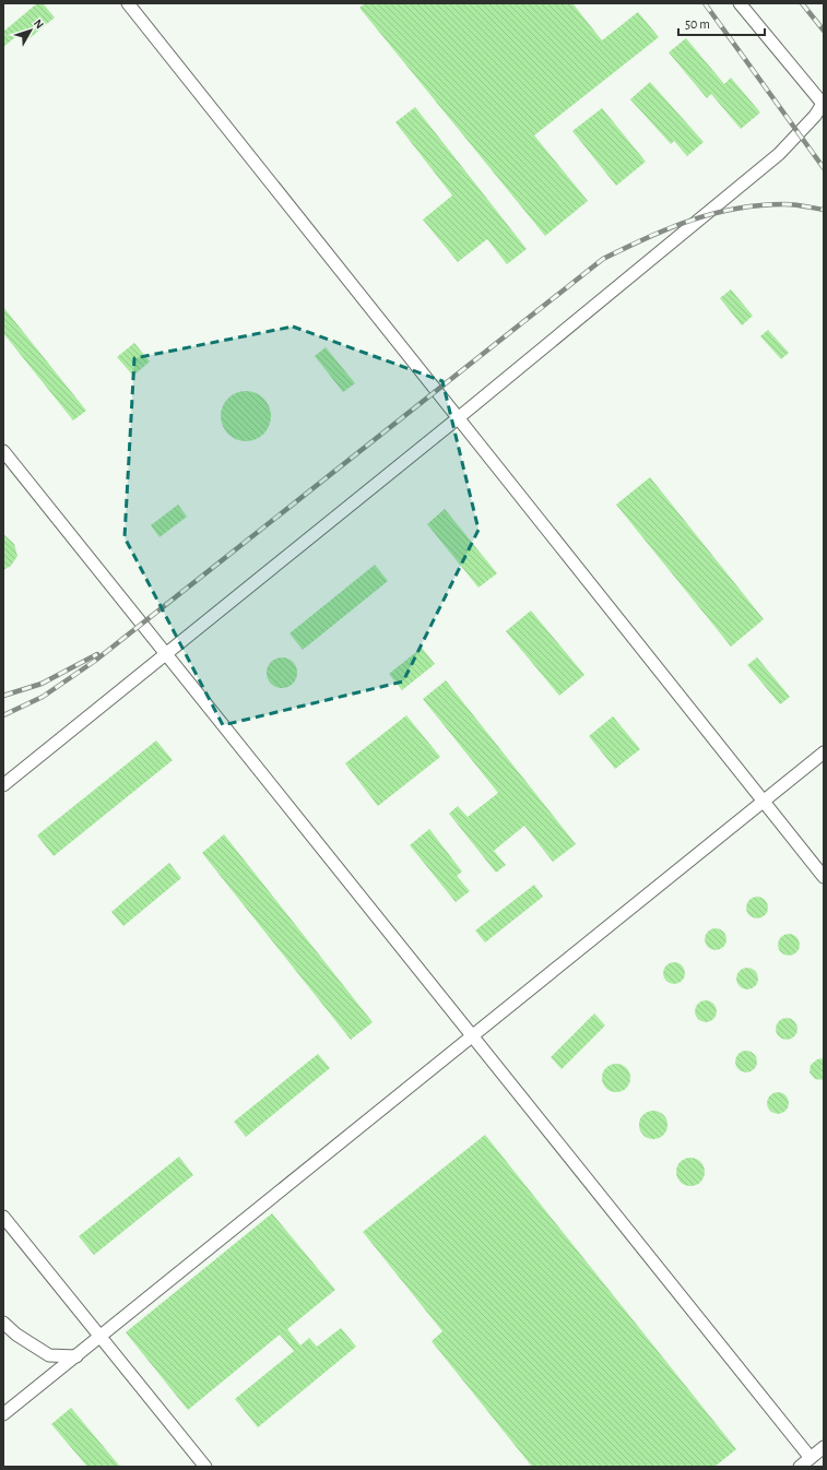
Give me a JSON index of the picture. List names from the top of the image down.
{
  "scale_bar": "50 m",
  "north": "top right"
}
